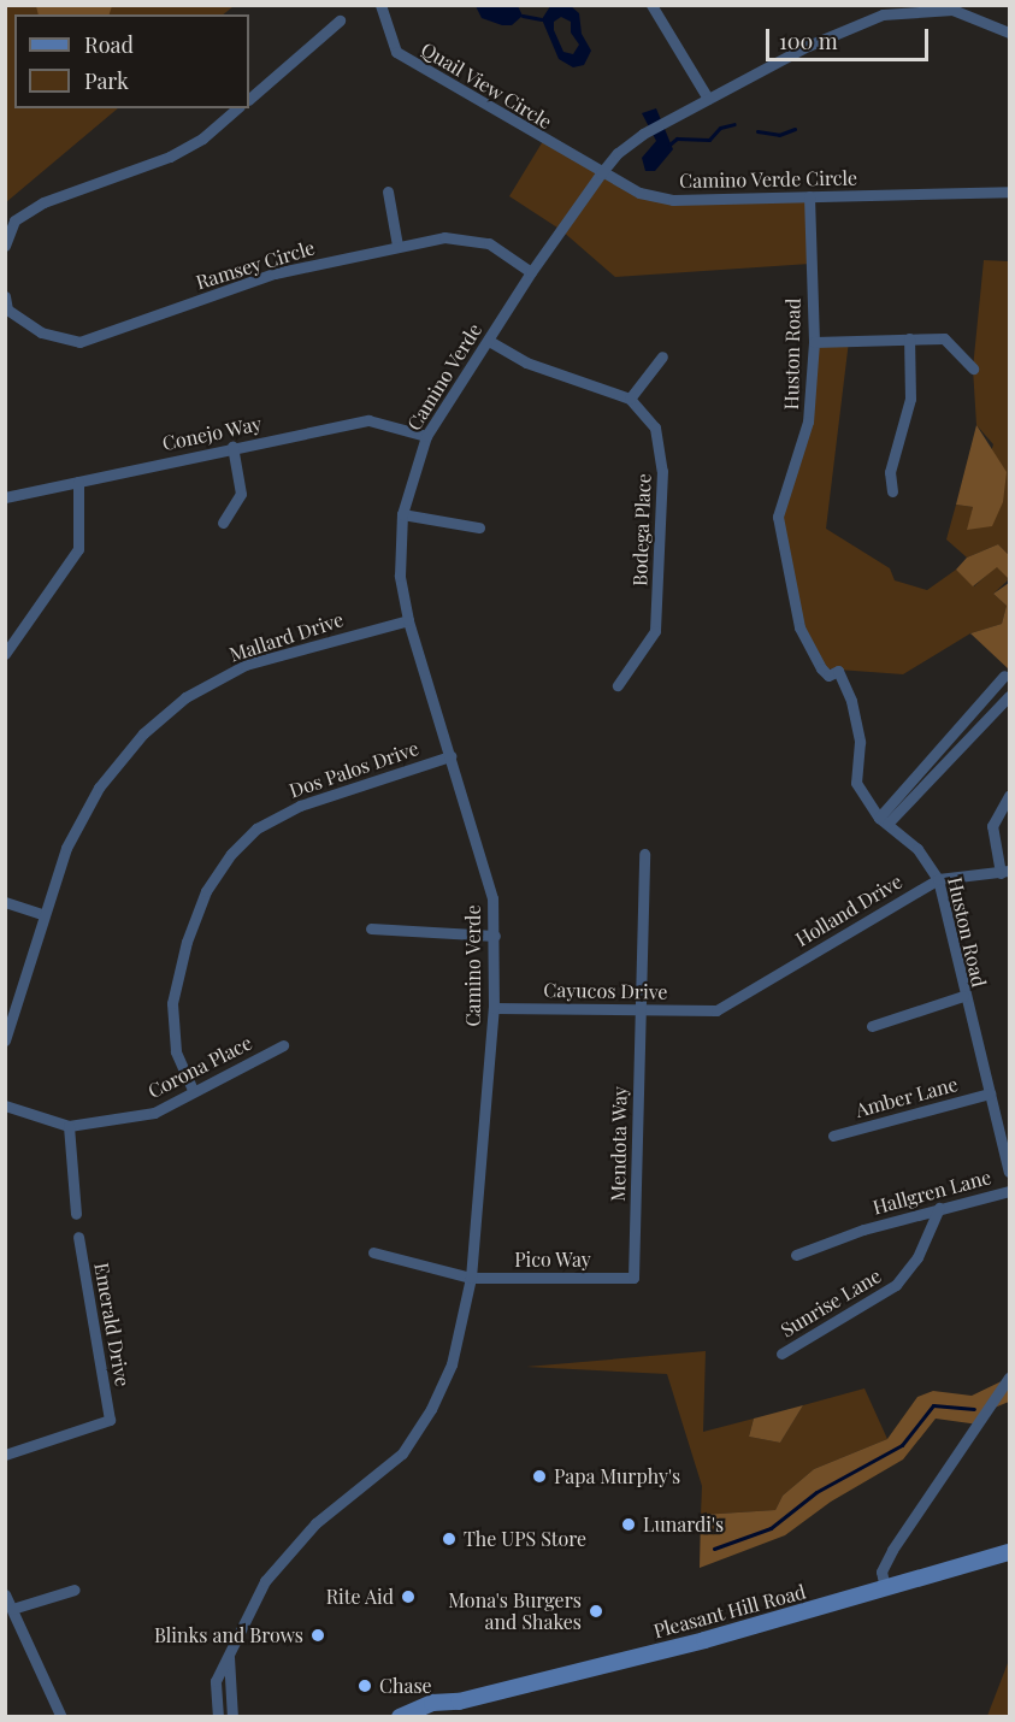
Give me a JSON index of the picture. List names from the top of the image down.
{
  "streets": {
    "main road": ["Pleasant Hill Road"],
    "street": [
      "Quail View Circle",
      "Camino Verde Circle",
      "Ramsey Circle",
      "Huston Road",
      "Camino Verde",
      "Conejo Way",
      "Bodega Place",
      "Mallard Drive",
      "Dos Palos Drive",
      "Holland Drive",
      "Cayucos Drive",
      "Corona Place",
      "Amber Lane",
      "Mendota Way",
      "Hallgren Lane",
      "Pico Way",
      "Sunrise Lane",
      "Emerald Drive"
    ]
  },
  "crossings": [
    ["Quail View Circle", "Camino Verde Circle"],
    ["Quail View Circle", "Camino Verde"],
    ["Camino Verde Circle", "Huston Road"],
    ["Camino Verde Circle", "Camino Verde"],
    ["Ramsey Circle", "Camino Verde"],
    ["Huston Road", "Holland Drive"],
    ["Huston Road", "Amber Lane"],
    ["Camino Verde", "Conejo Way"],
    ["Camino Verde", "Bodega Place"],
    ["Camino Verde", "Mallard Drive"],
    ["Camino Verde", "Dos Palos Drive"],
    ["Camino Verde", "Cayucos Drive"],
    ["Camino Verde", "Pico Way"],
    ["Dos Palos Drive", "Corona Place"],
    ["Holland Drive", "Cayucos Drive"],
    ["Cayucos Drive", "Mendota Way"],
    ["Mendota Way", "Pico Way"],
    ["Hallgren Lane", "Sunrise Lane"]
  ],
  "places": [
    "Papa Murphy's",
    "Lunardi's",
    "The UPS Store",
    "Rite Aid",
    "Mona's Burgers and Shakes",
    "Blinks and Brows",
    "Chase"
  ],
  "legend": ["Road", "Park"],
  "scale_bar": "100 m"
}
